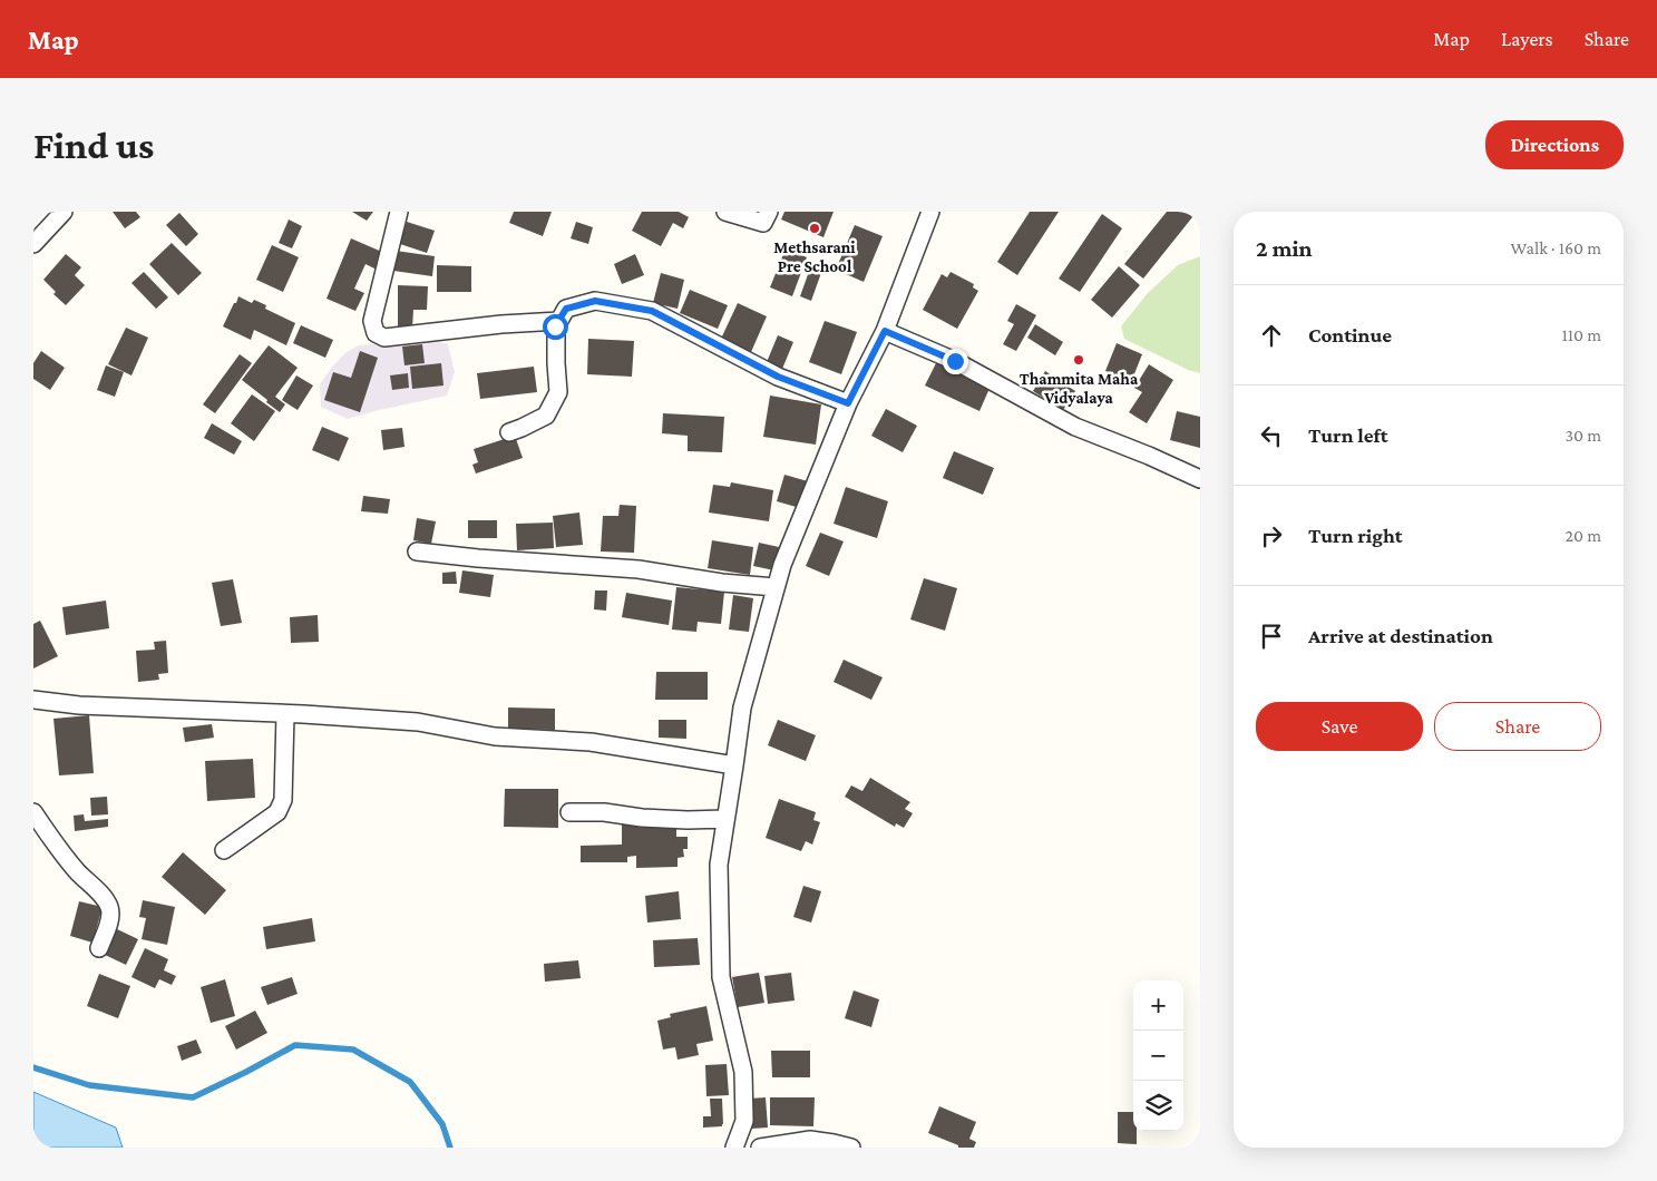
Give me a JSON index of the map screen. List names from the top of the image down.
{
  "places": ["Methsarani Pre School", "Thammita Maha Vidyalaya"],
  "page": {
    "header": "Map",
    "nav": ["Map", "Layers", "Share"],
    "buttons": [
      "Directions",
      ["Save", "Share"]
    ],
    "title": "Find us",
    "heading": ["2 min", "Walk · 160 m"],
    "list": [
      ["Continue", "110 m"],
      ["Turn left", "30 m"],
      ["Turn right", "20 m"],
      "Arrive at destination"
    ],
    "map_buttons": ["+", "−"]
  }
}
